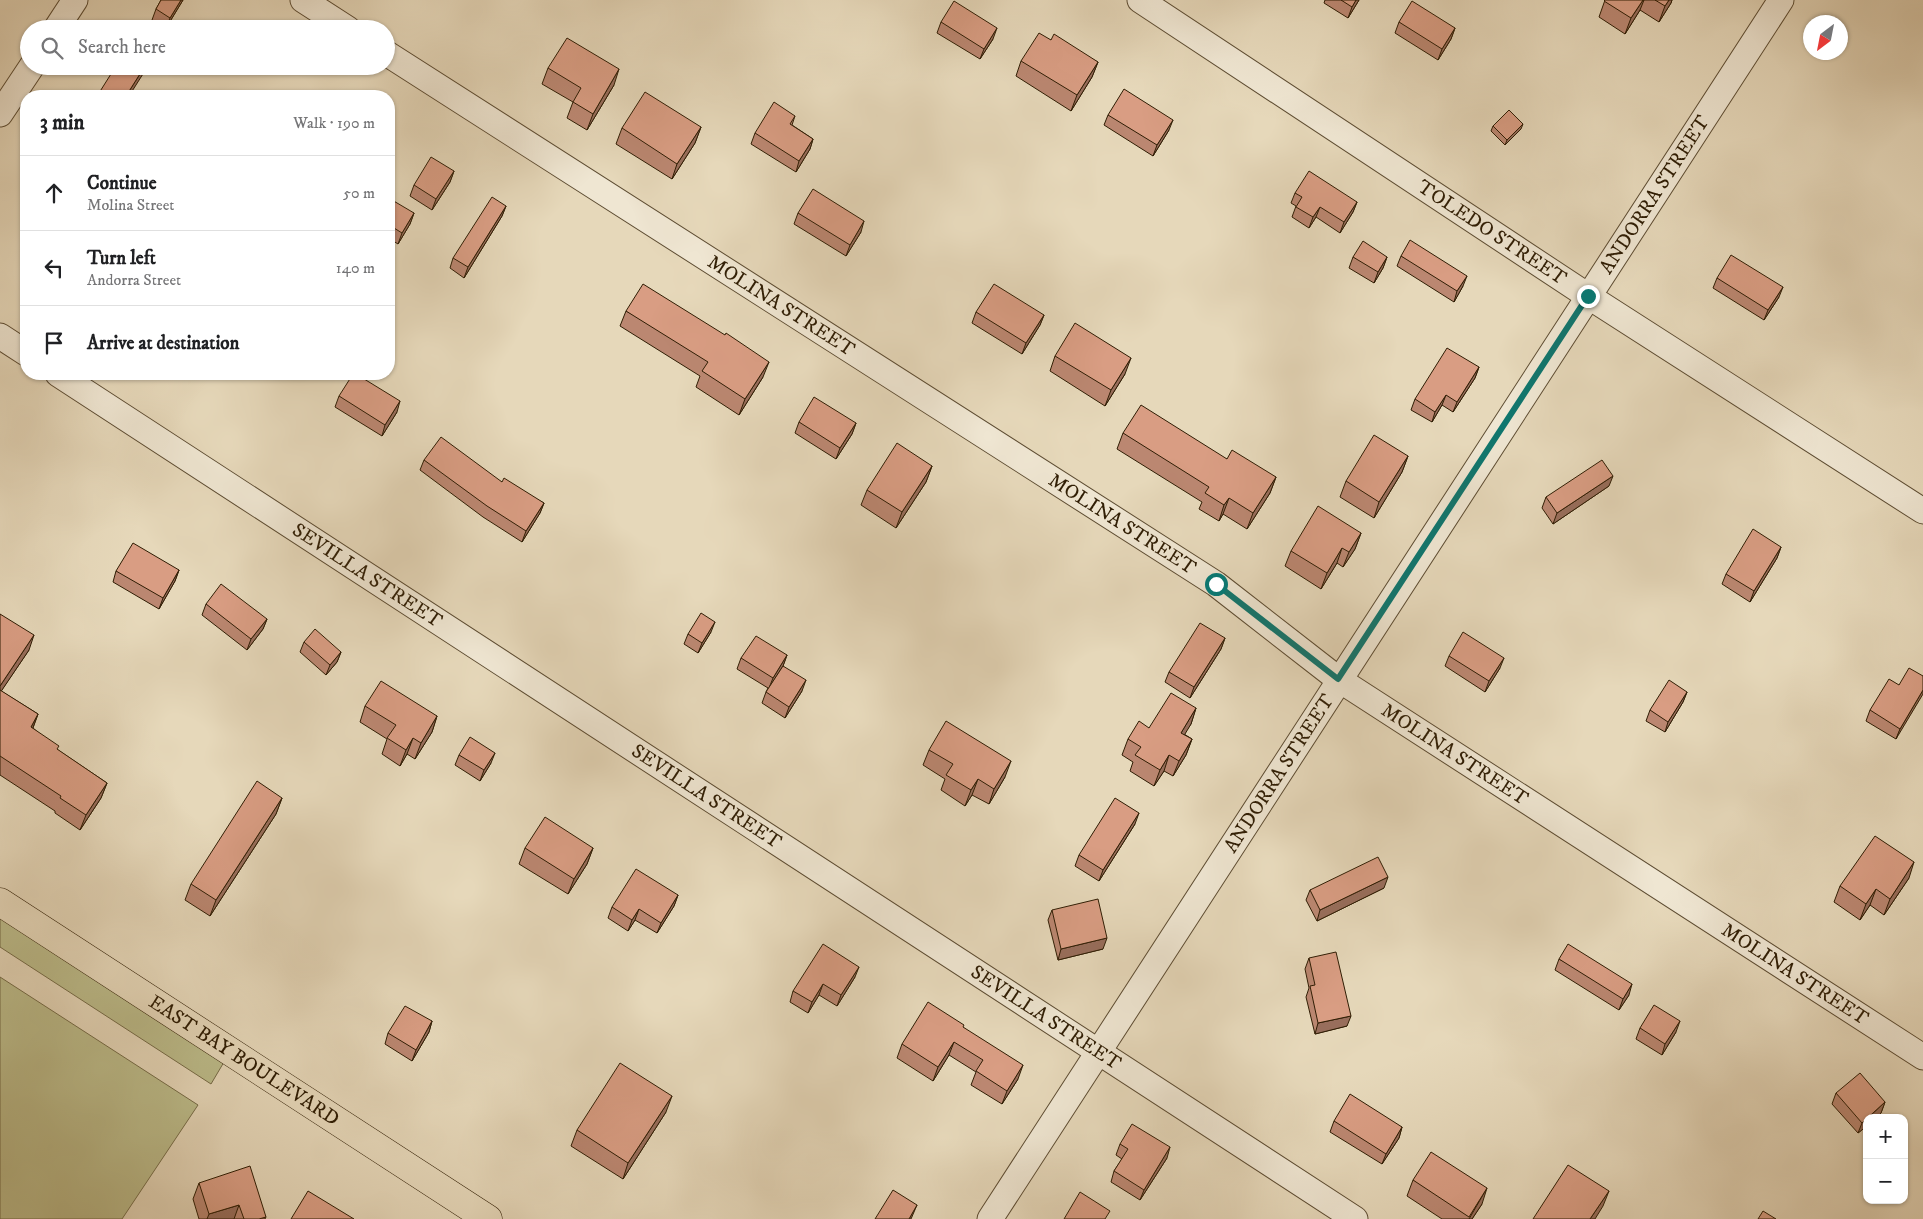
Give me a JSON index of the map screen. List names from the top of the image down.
{
  "streets": {
    "main road": ["EAST BAY BOULEVARD"],
    "street": [
      "ANDORRA STREET",
      "TOLEDO STREET",
      "MOLINA STREET",
      "SEVILLA STREET"
    ]
  },
  "crossings": [
    ["ANDORRA STREET", "TOLEDO STREET"],
    ["ANDORRA STREET", "MOLINA STREET"],
    ["ANDORRA STREET", "SEVILLA STREET"]
  ],
  "north": "bottom left",
  "page": {
    "search": "Search here",
    "heading": ["3 min", "Walk · 190 m"],
    "list": [
      ["Continue", "Molina Street", "50 m"],
      ["Turn left", "Andorra Street", "140 m"],
      "Arrive at destination"
    ],
    "map_buttons": ["+", "−"]
  }
}
